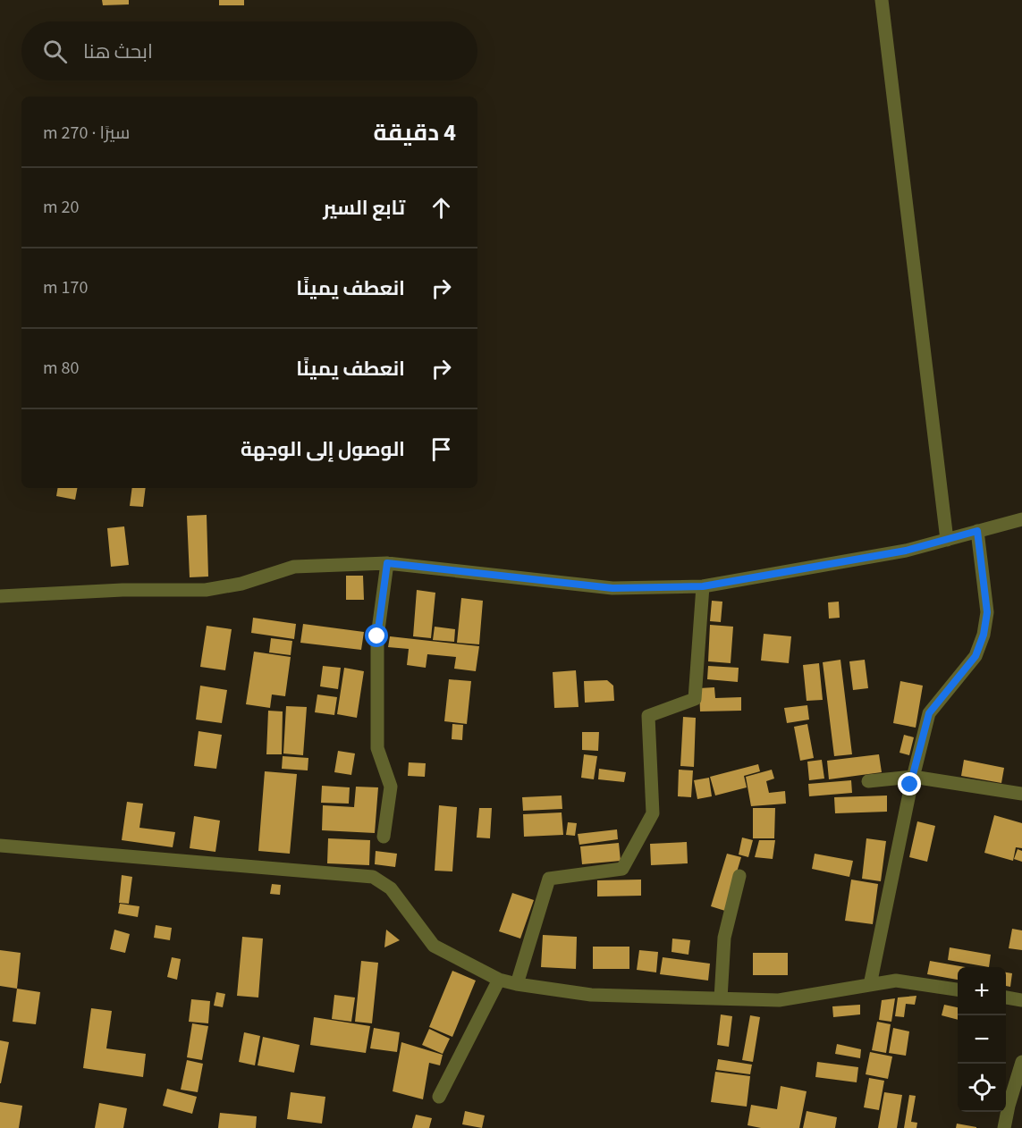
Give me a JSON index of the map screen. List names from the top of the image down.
{
  "page": {
    "search": "ابحث هنا",
    "heading": ["4 دقيقة", "سيرًا · 270 m"],
    "list": [
      ["تابع السير", "20 m"],
      ["انعطف يمينًا", "170 m"],
      ["انعطف يمينًا", "80 m"],
      "الوصول إلى الوجهة"
    ],
    "map_buttons": ["+", "−"]
  }
}
